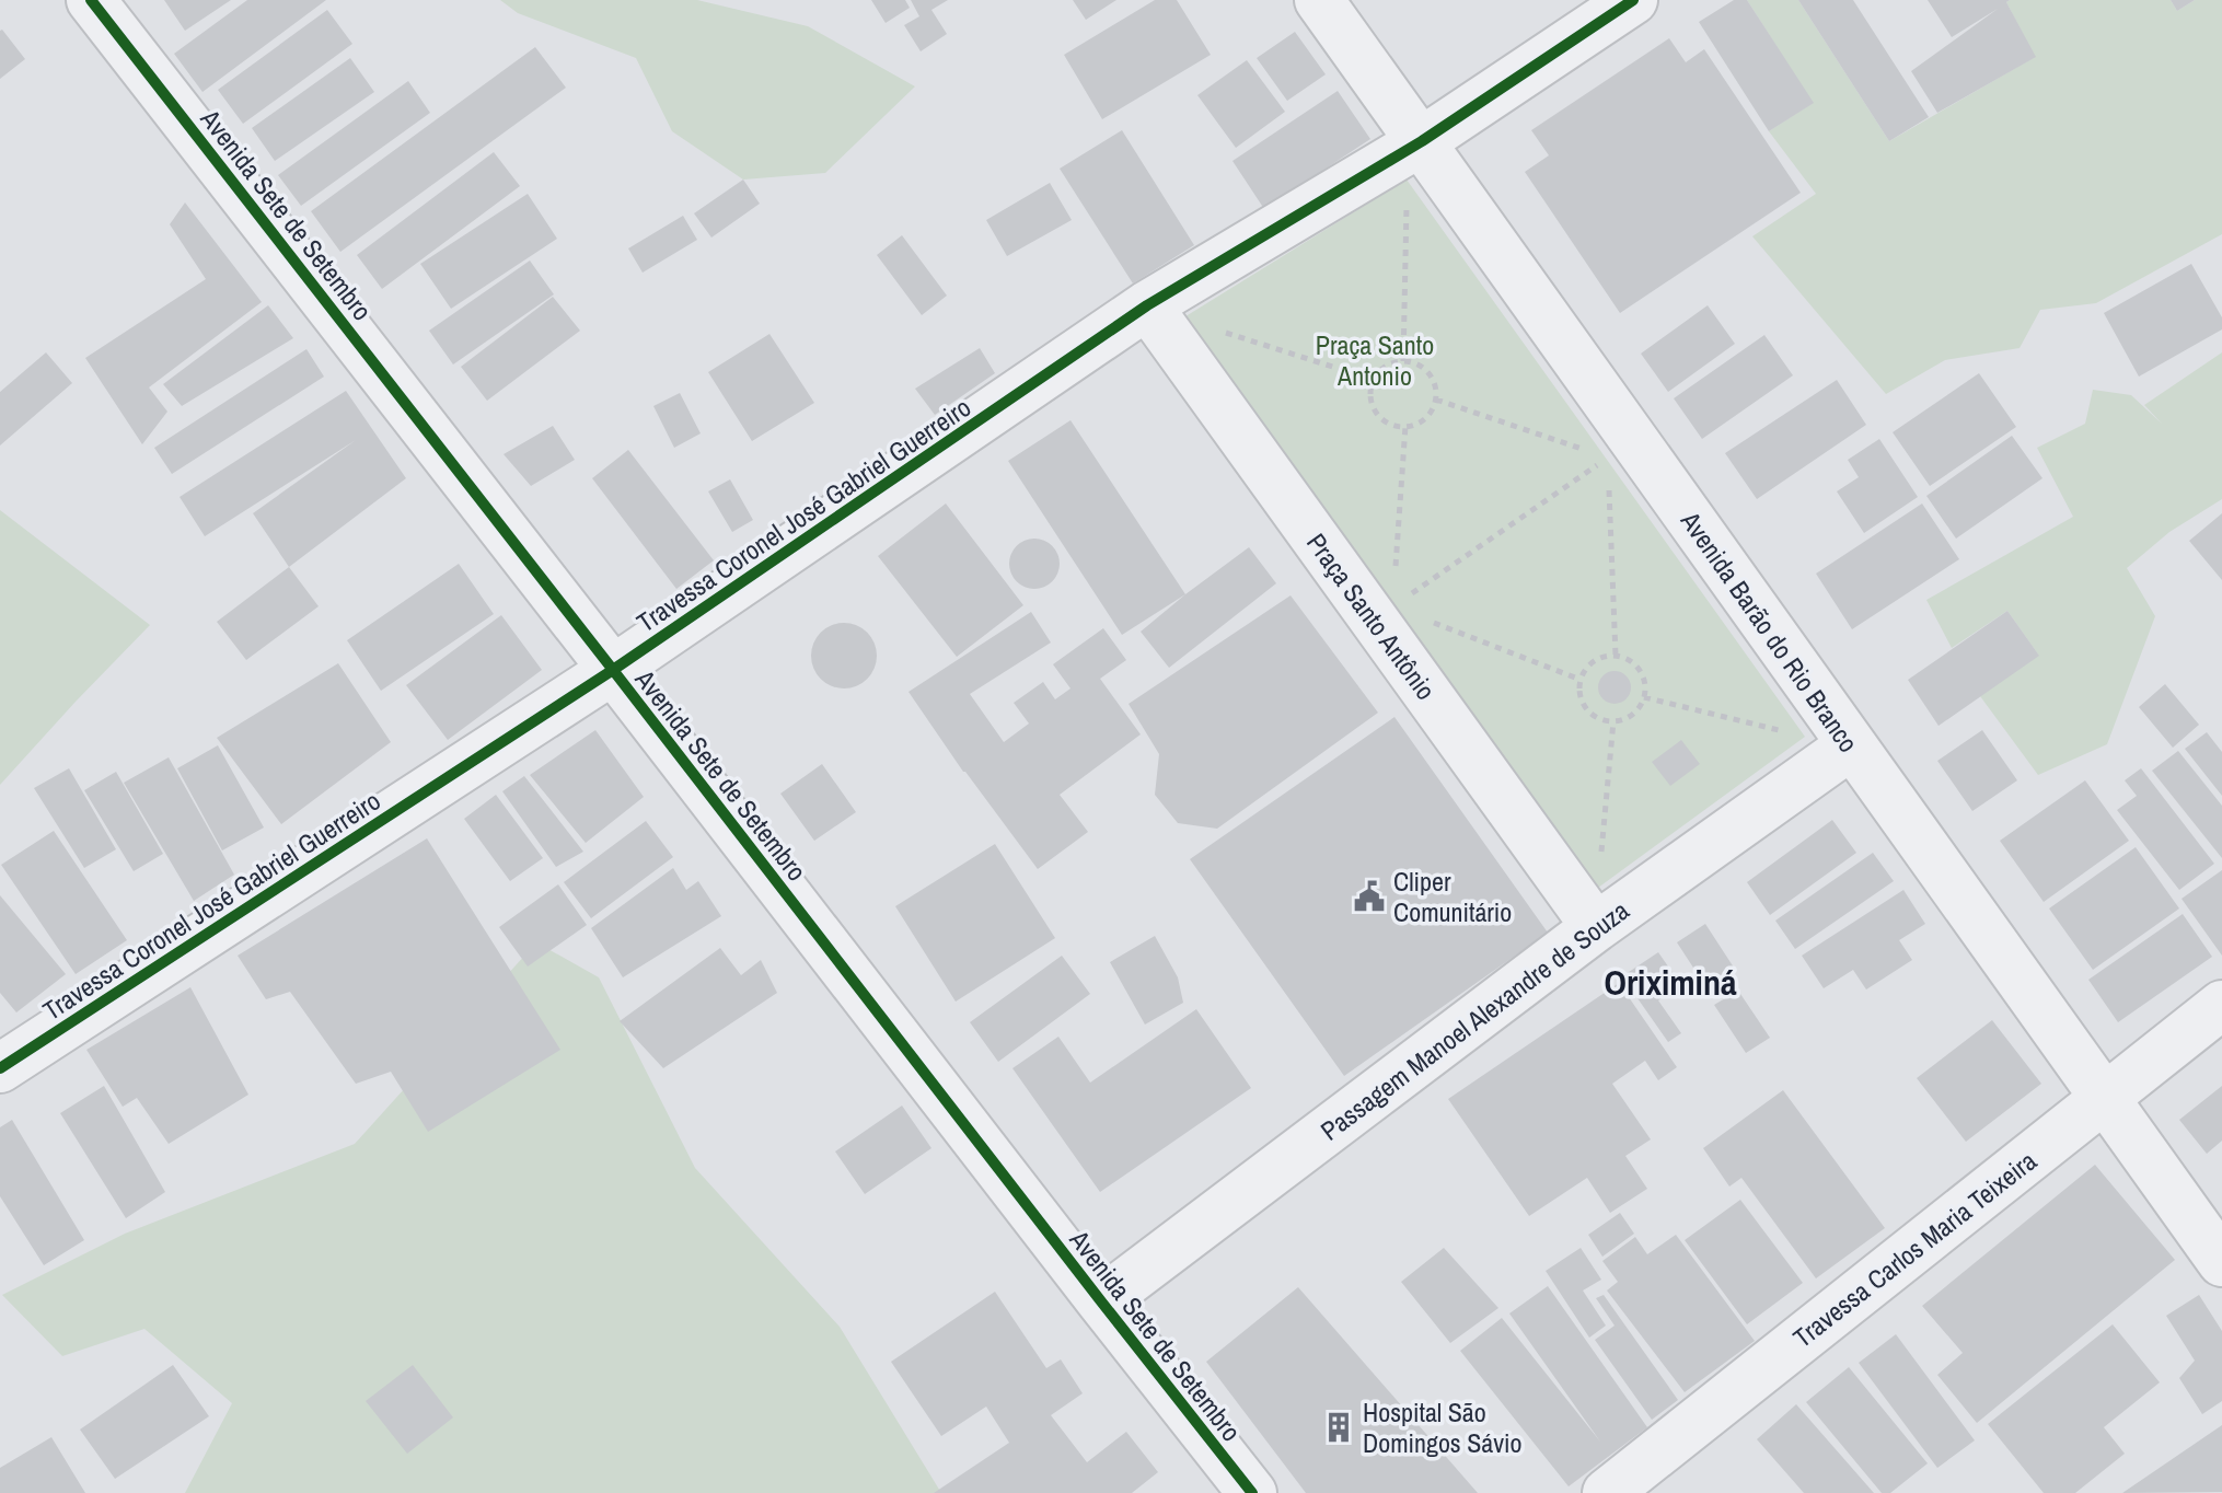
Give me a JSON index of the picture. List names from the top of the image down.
{
  "streets": {
    "street": [
      "Avenida Sete de Setembro",
      "Travessa Coronel José Gabriel Guerreiro",
      "Praça Santo Antônio",
      "Avenida Barão do Rio Branco",
      "Passagem Manoel Alexandre de Souza",
      "Travessa Carlos Maria Teixeira"
    ]
  },
  "crossings": [
    ["Avenida Sete de Setembro", "Travessa Coronel José Gabriel Guerreiro"],
    ["Avenida Sete de Setembro", "Passagem Manoel Alexandre de Souza"],
    ["Travessa Coronel José Gabriel Guerreiro", "Praça Santo Antônio"],
    ["Travessa Coronel José Gabriel Guerreiro", "Avenida Barão do Rio Branco"],
    ["Praça Santo Antônio", "Passagem Manoel Alexandre de Souza"],
    ["Avenida Barão do Rio Branco", "Passagem Manoel Alexandre de Souza"],
    ["Avenida Barão do Rio Branco", "Travessa Carlos Maria Teixeira"]
  ],
  "districts": ["Oriximiná"],
  "parks": ["Praça Santo Antonio"],
  "places": {
    "public building": ["Cliper Comunitário"],
    "building": ["Hospital São Domingos Sávio"]
  }
}
